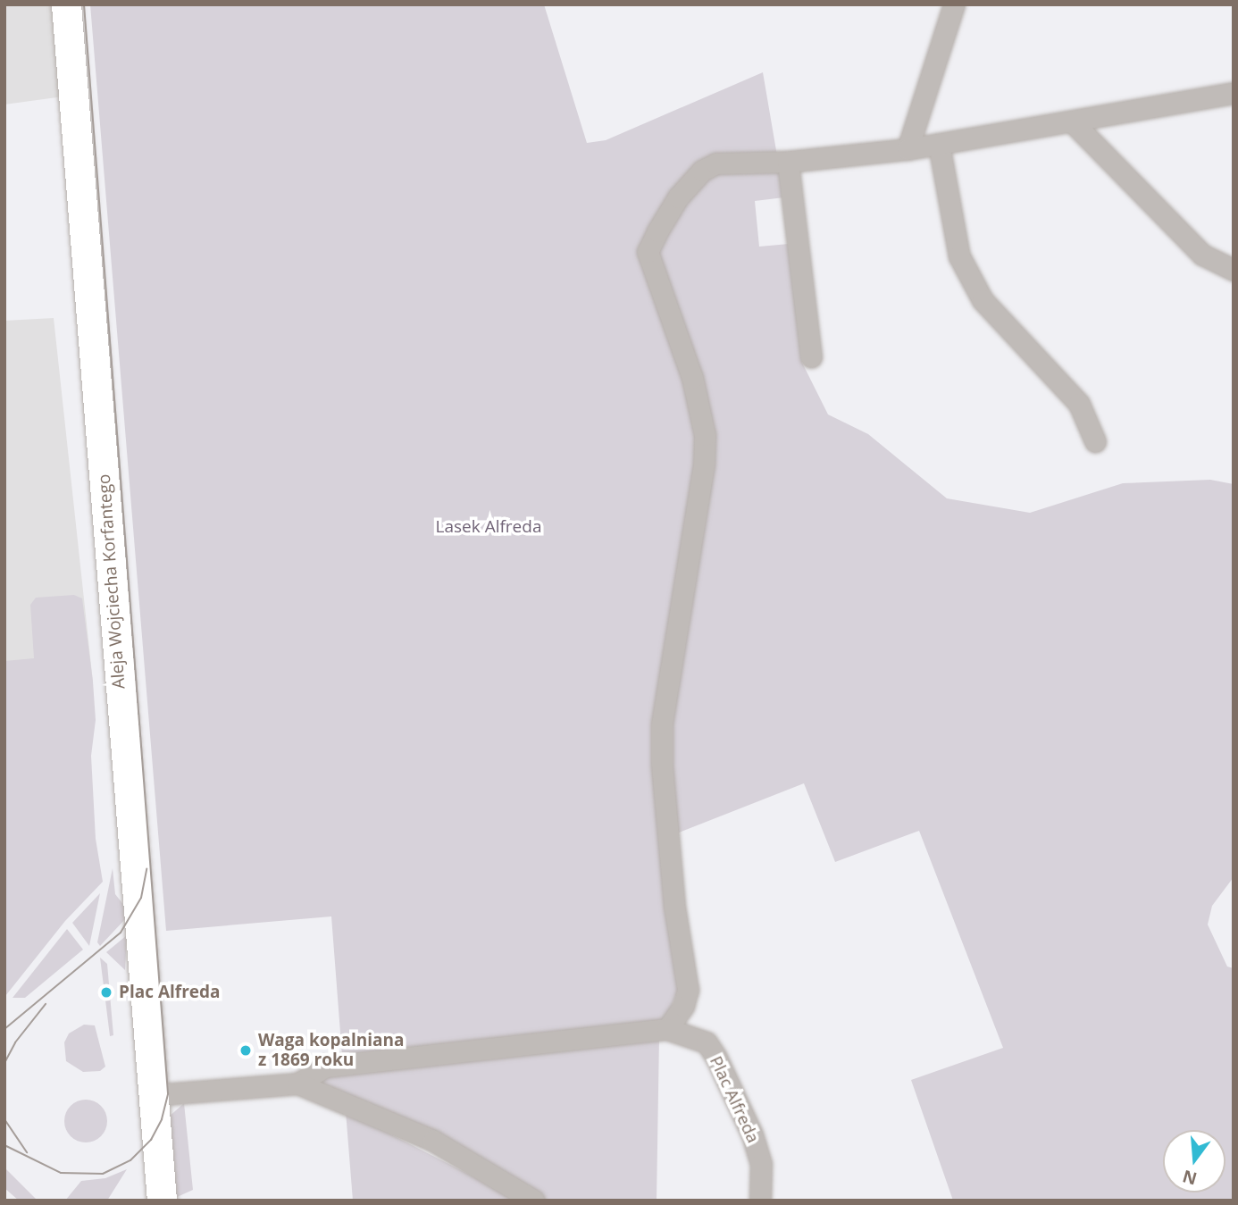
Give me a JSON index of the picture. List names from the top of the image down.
{
  "streets": {
    "main road": ["Aleja Wojciecha Korfantego"],
    "street": ["Plac Alfreda"]
  },
  "crossings": [
    ["Aleja Wojciecha Korfantego", "Plac Alfreda"]
  ],
  "parks": ["Lasek Alfreda"],
  "places": ["Plac Alfreda", "Waga kopalniana z 1869 roku"],
  "north": "bottom"
}
